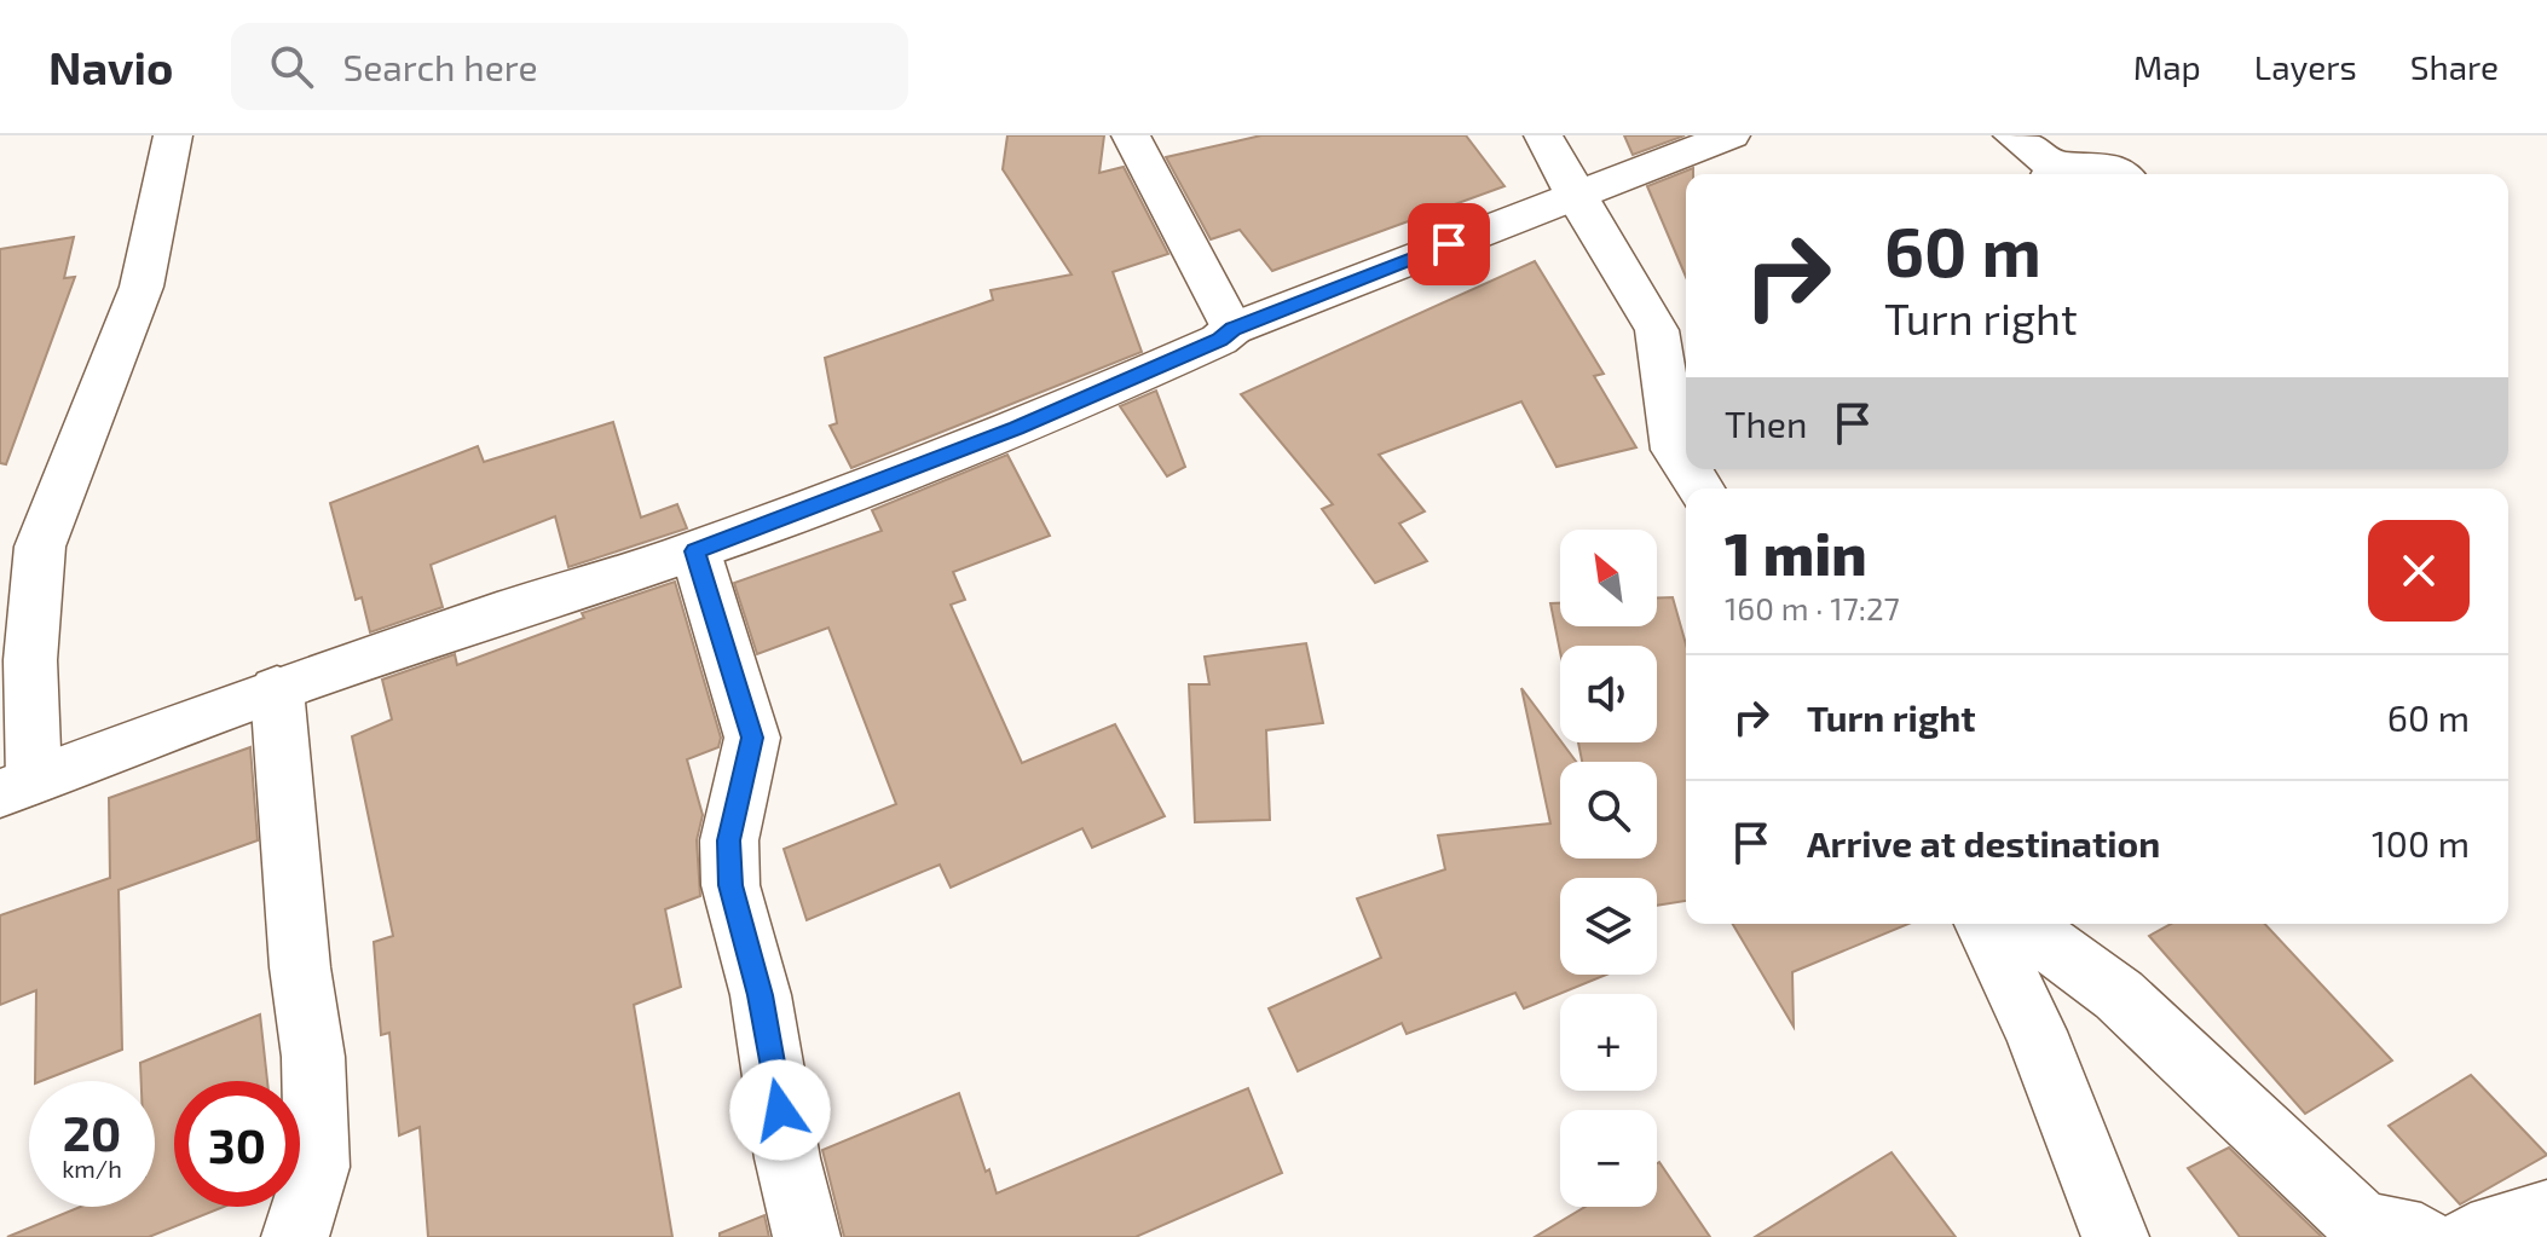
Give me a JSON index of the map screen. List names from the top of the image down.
{
  "north": "top left",
  "page": {
    "header": "Navio",
    "search": "Search here",
    "nav": ["Map", "Layers", "Share"],
    "turn": ["60 m", "Turn right"],
    "then": "Then",
    "heading": ["1 min", "160 m · 17:27"],
    "map_buttons": ["+", "−"],
    "list": [
      {
        "name": "Turn right",
        "value": "60 m"
      },
      {
        "name": "Arrive at destination",
        "value": "100 m"
      }
    ],
    "speed": "20 km/h",
    "limit": "30"
  }
}
